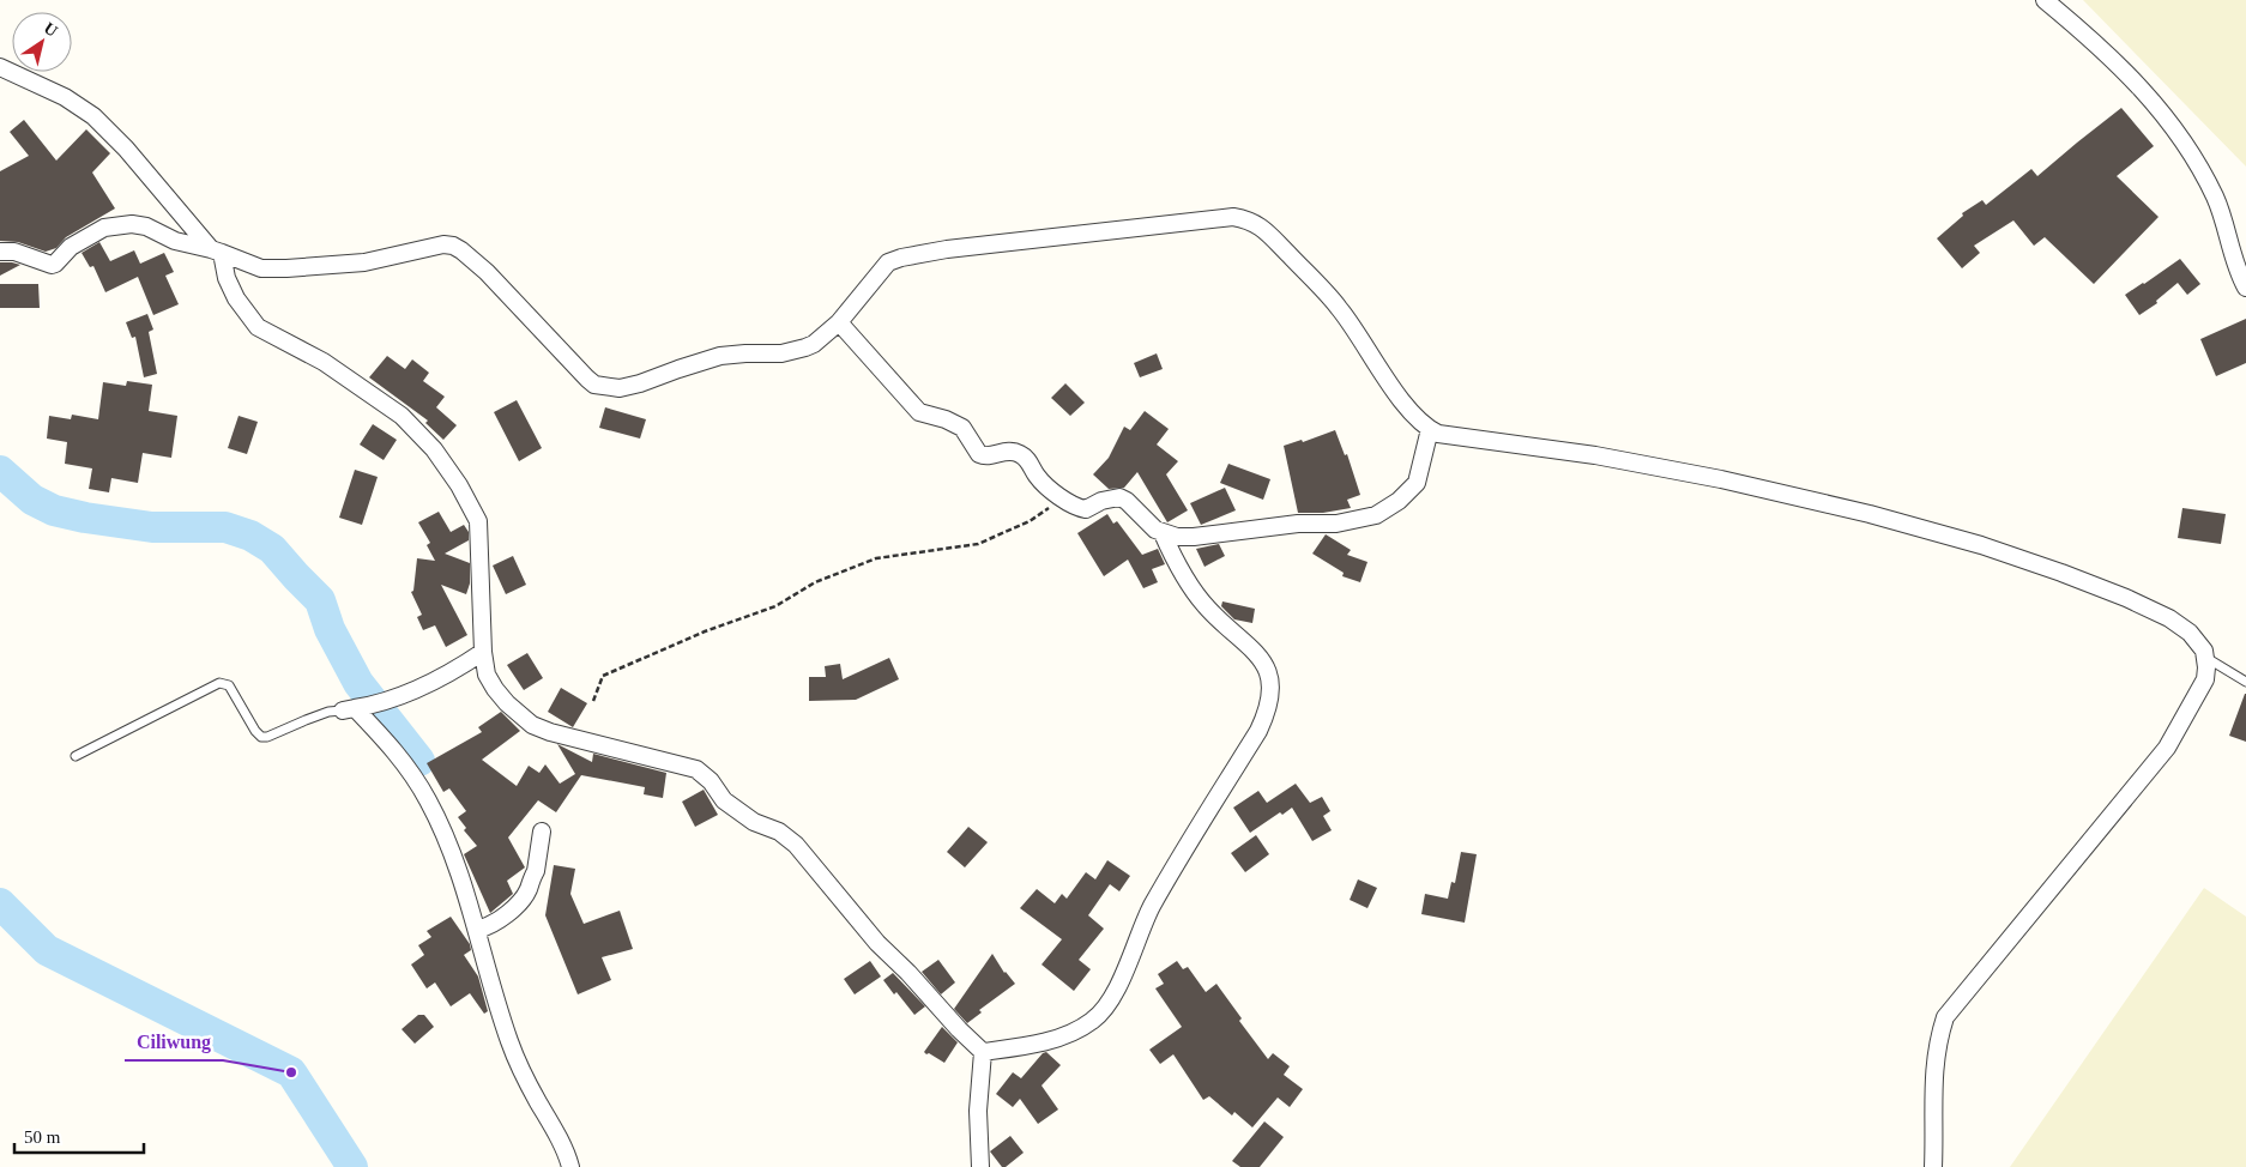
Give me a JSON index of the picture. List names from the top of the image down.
{
  "places": ["Ciliwung"],
  "scale_bar": "50 m",
  "north": "top right"
}
